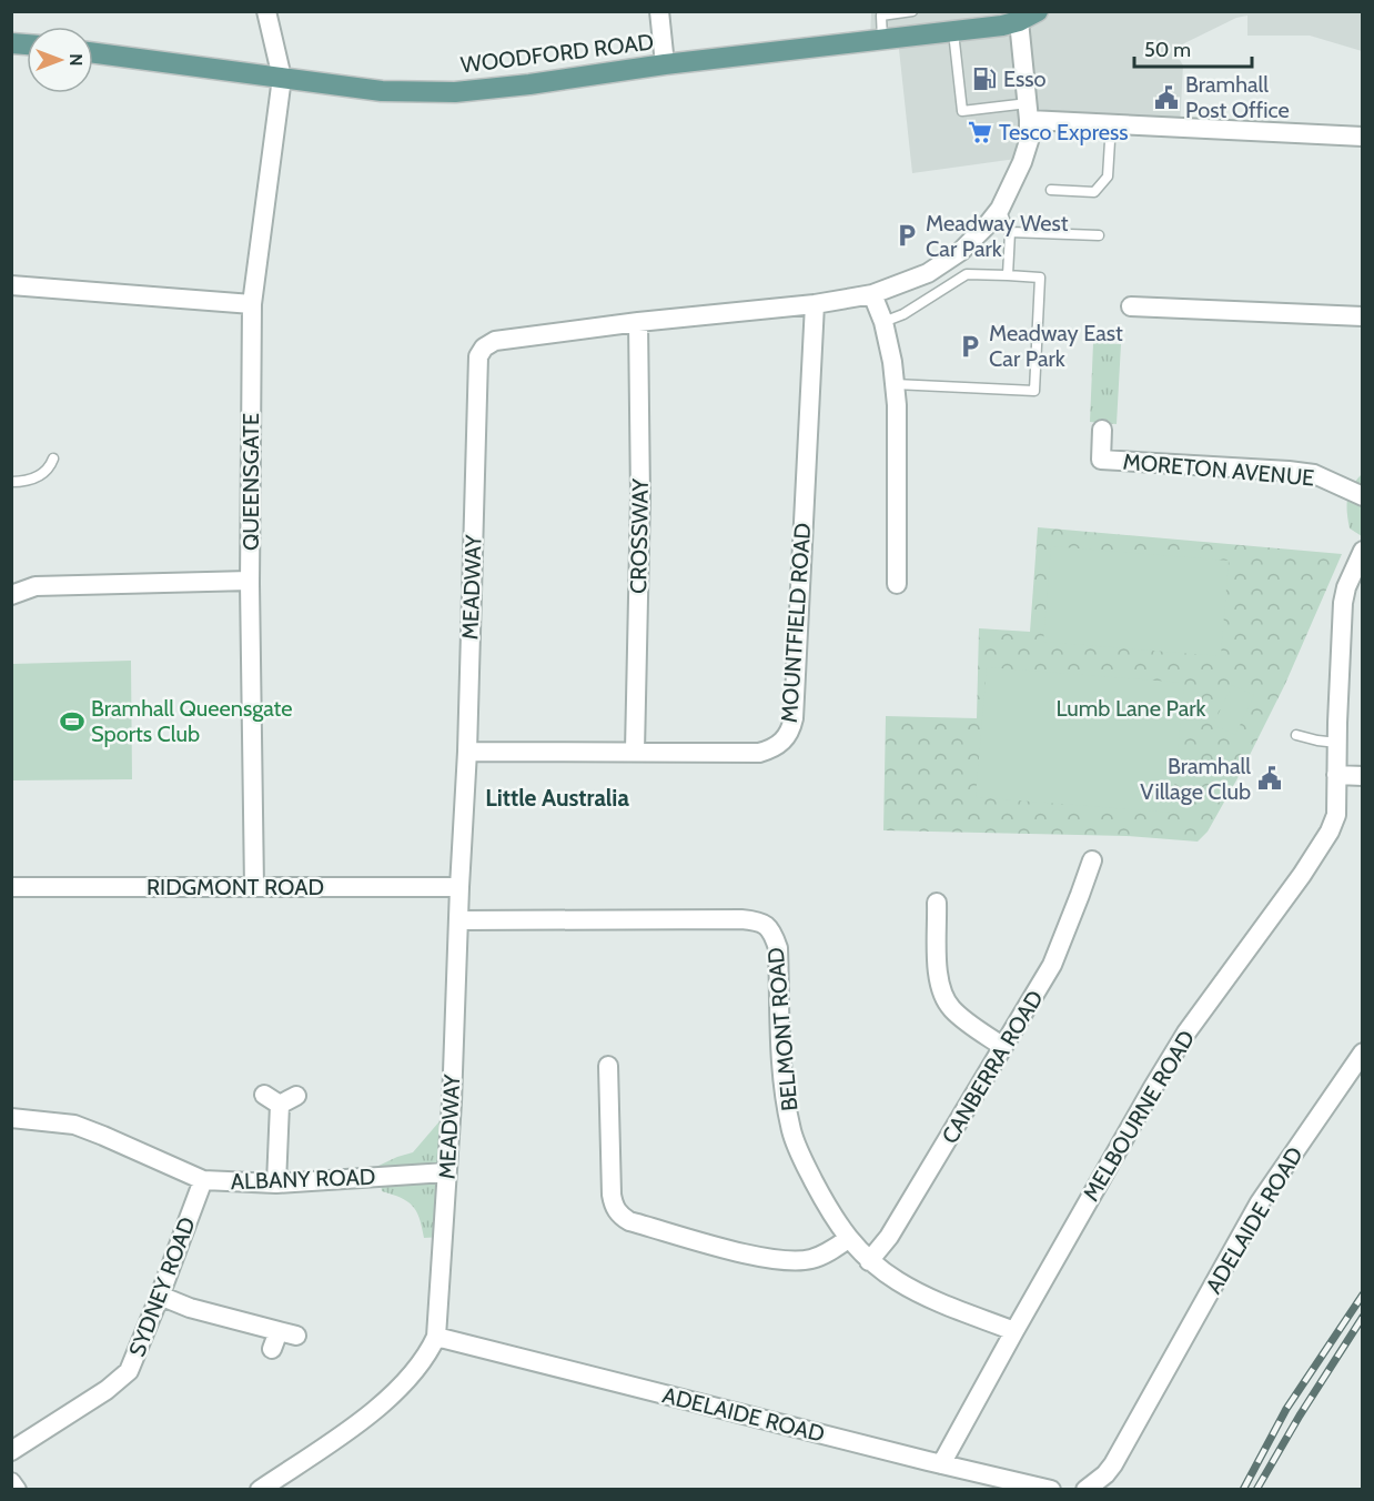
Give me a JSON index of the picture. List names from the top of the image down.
{
  "streets": {
    "main road": ["WOODFORD ROAD"],
    "street": [
      "MORETON AVENUE",
      "QUEENSGATE",
      "CROSSWAY",
      "MEADWAY",
      "MOUNTFIELD ROAD",
      "RIDGMONT ROAD",
      "BELMONT ROAD",
      "CANBERRA ROAD",
      "MELBOURNE ROAD",
      "ALBANY ROAD",
      "ADELAIDE ROAD",
      "SYDNEY ROAD"
    ]
  },
  "crossings": [
    ["WOODFORD ROAD", "QUEENSGATE"],
    ["WOODFORD ROAD", "MEADWAY"],
    ["QUEENSGATE", "RIDGMONT ROAD"],
    ["CROSSWAY", "MEADWAY"],
    ["CROSSWAY", "MOUNTFIELD ROAD"],
    ["MEADWAY", "MOUNTFIELD ROAD"],
    ["MEADWAY", "RIDGMONT ROAD"],
    ["MEADWAY", "BELMONT ROAD"],
    ["MEADWAY", "ALBANY ROAD"],
    ["MEADWAY", "ADELAIDE ROAD"],
    ["BELMONT ROAD", "CANBERRA ROAD"],
    ["BELMONT ROAD", "MELBOURNE ROAD"],
    ["MELBOURNE ROAD", "ADELAIDE ROAD"],
    ["ALBANY ROAD", "SYDNEY ROAD"]
  ],
  "districts": ["Little Australia"],
  "parks": ["Lumb Lane Park"],
  "places": {
    "fuel station": ["Esso"],
    "public building": ["Bramhall Post Office", "Bramhall Village Club"],
    "supermarket": ["Tesco Express"],
    "parking": ["Meadway West Car Park", "Meadway East Car Park"],
    "sports": ["Bramhall Queensgate Sports Club"]
  },
  "scale_bar": "50 m",
  "north": "right"
}
